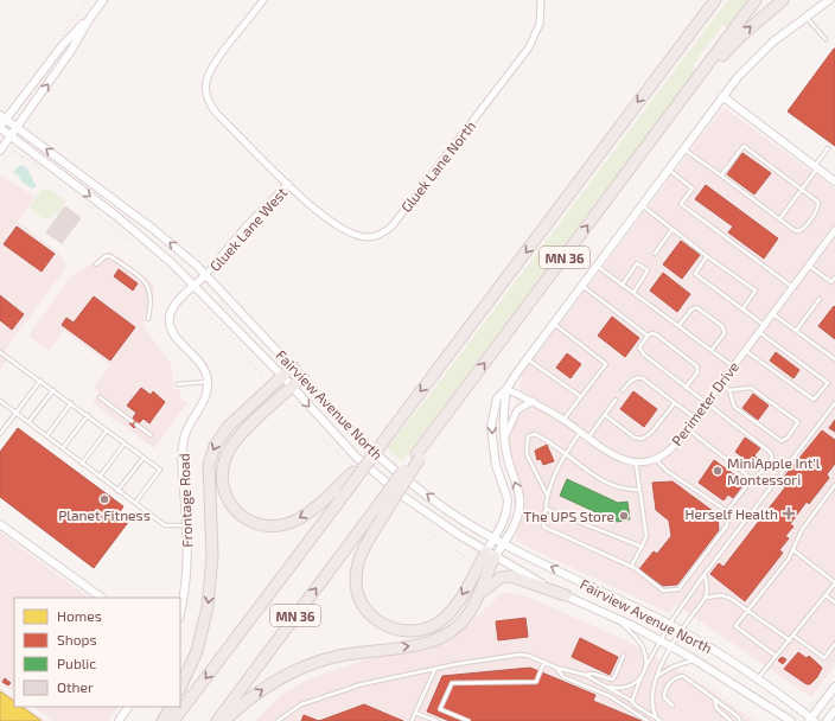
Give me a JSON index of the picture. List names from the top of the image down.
{
  "streets": {
    "highway": ["MN 36"],
    "street": [
      "Gluek Lane North",
      "Gluek Lane West",
      "Perimeter Drive",
      "Fairview Avenue North",
      "Frontage Road"
    ]
  },
  "crossings": [
    ["Gluek Lane North", "Gluek Lane West"],
    ["Gluek Lane West", "Fairview Avenue North"]
  ],
  "places": {
    "other": ["MiniApple Int'l Montessori", "Planet Fitness", "The UPS Store"],
    "health": ["Herself Health"]
  },
  "legend": [
    "Homes",
    "Shops",
    "Public",
    "Other"
  ]
}
